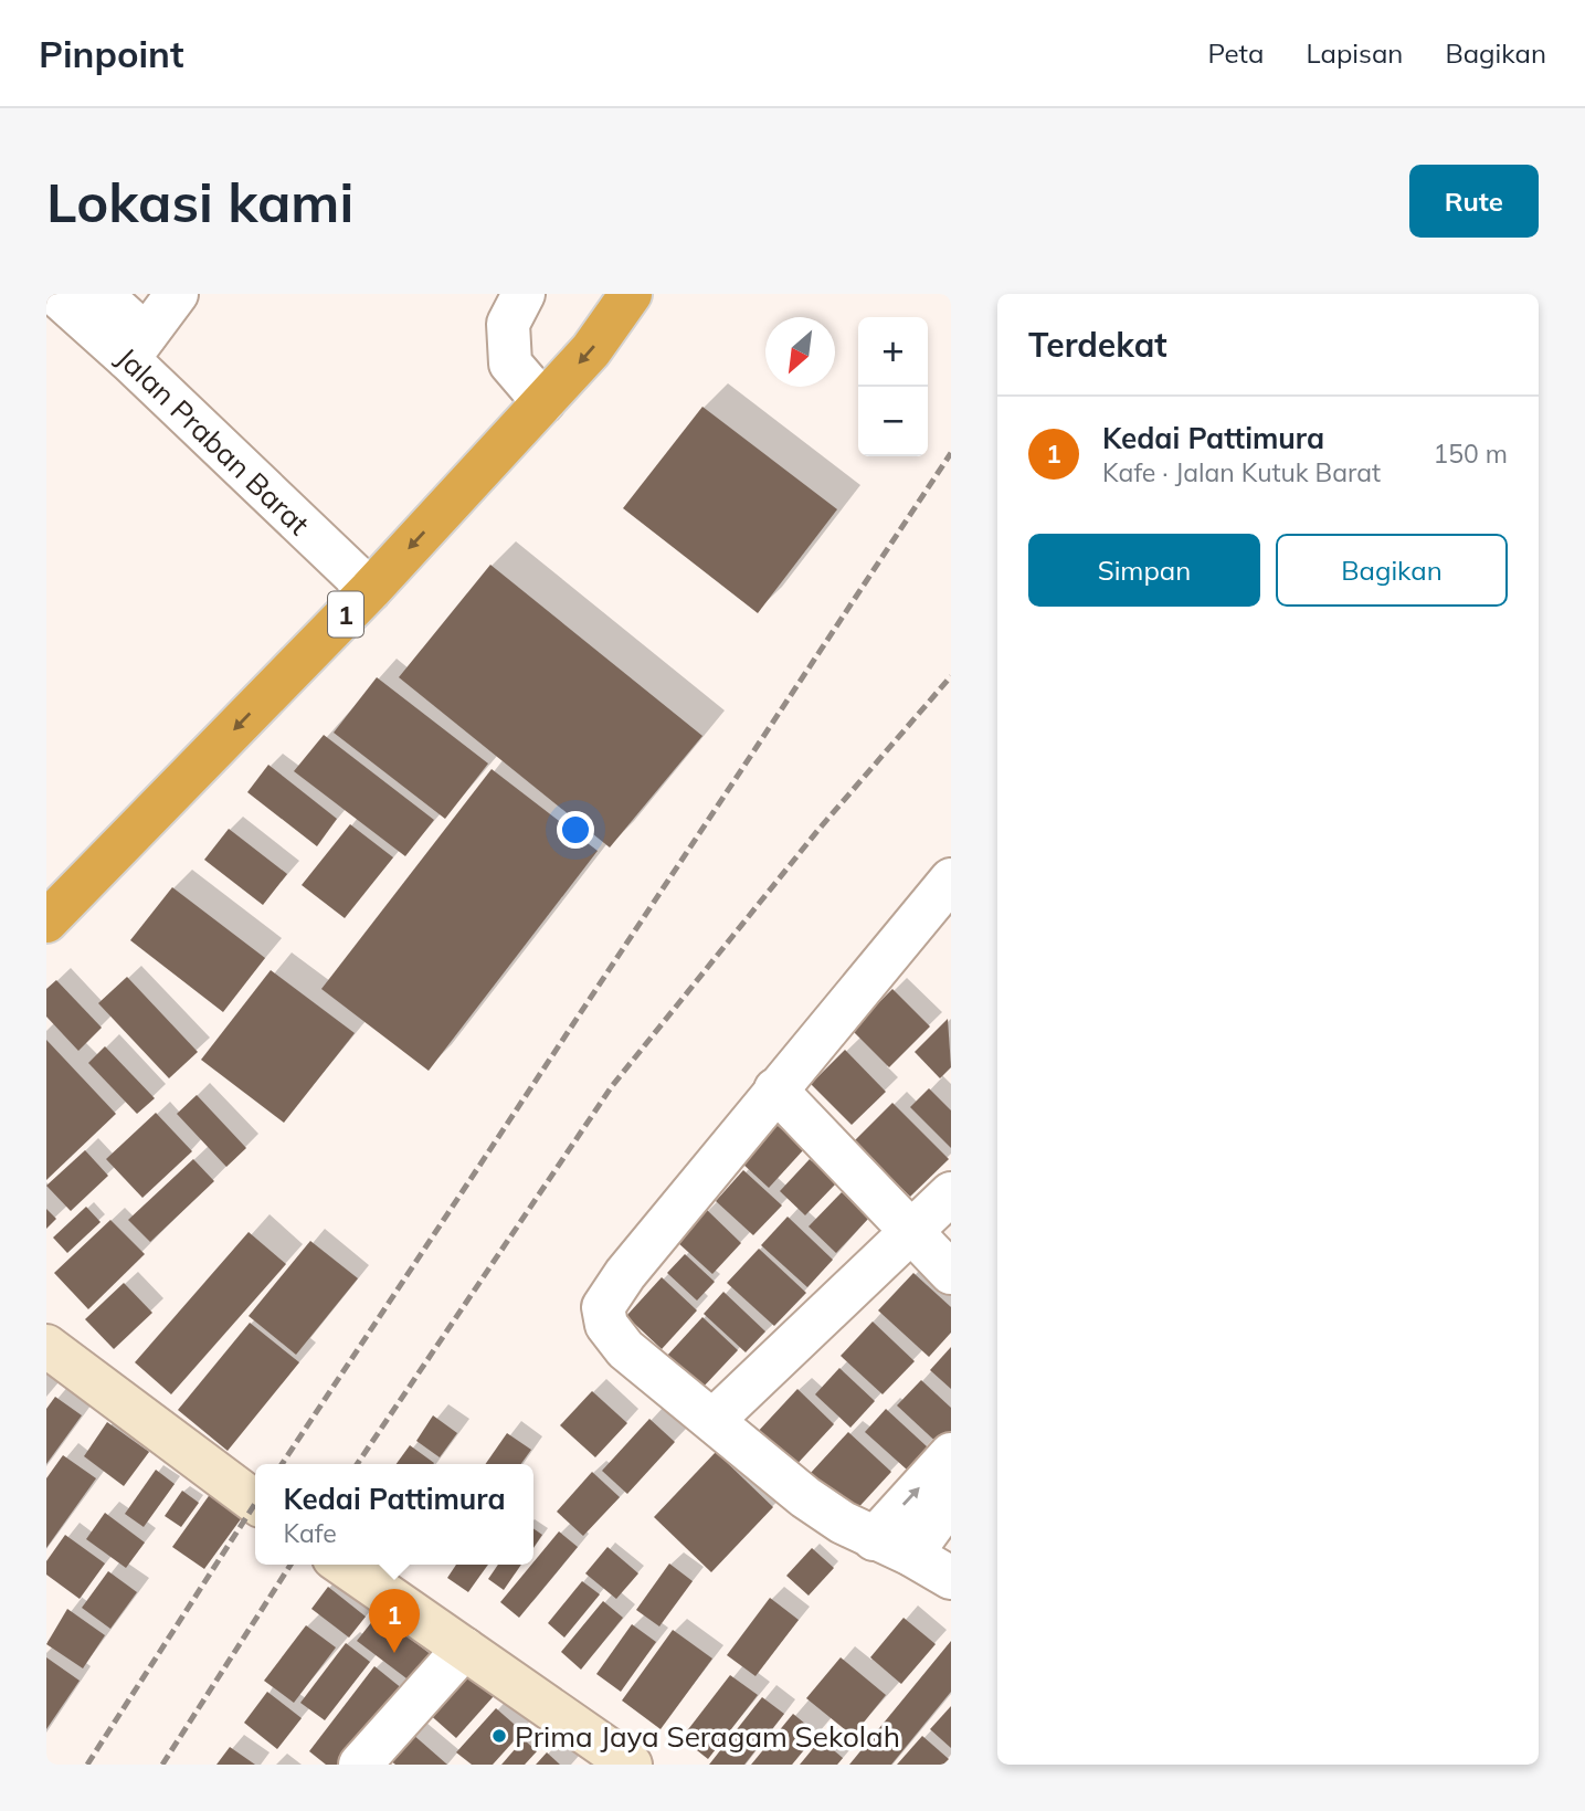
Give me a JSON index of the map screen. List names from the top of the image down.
{
  "streets": {
    "highway": ["1"],
    "street": ["Jalan Praban Barat"]
  },
  "crossings": [
    ["Jalan Praban Barat", "1"]
  ],
  "places": ["Prima Jaya Seragam Sekolah"],
  "north": "bottom left",
  "page": {
    "header": "Pinpoint",
    "nav": ["Peta", "Lapisan", "Bagikan"],
    "buttons": [
      "Rute",
      ["Simpan", "Bagikan"]
    ],
    "title": "Lokasi kami",
    "heading": "Terdekat",
    "map_buttons": ["+", "−"],
    "list": [
      {
        "mark": "1",
        "name": "Kedai Pattimura",
        "note": "Kafe · Jalan Kutuk Barat",
        "value": "150 m"
      }
    ],
    "popup": ["Kedai Pattimura", "Kafe"],
    "pins": "1"
  }
}
